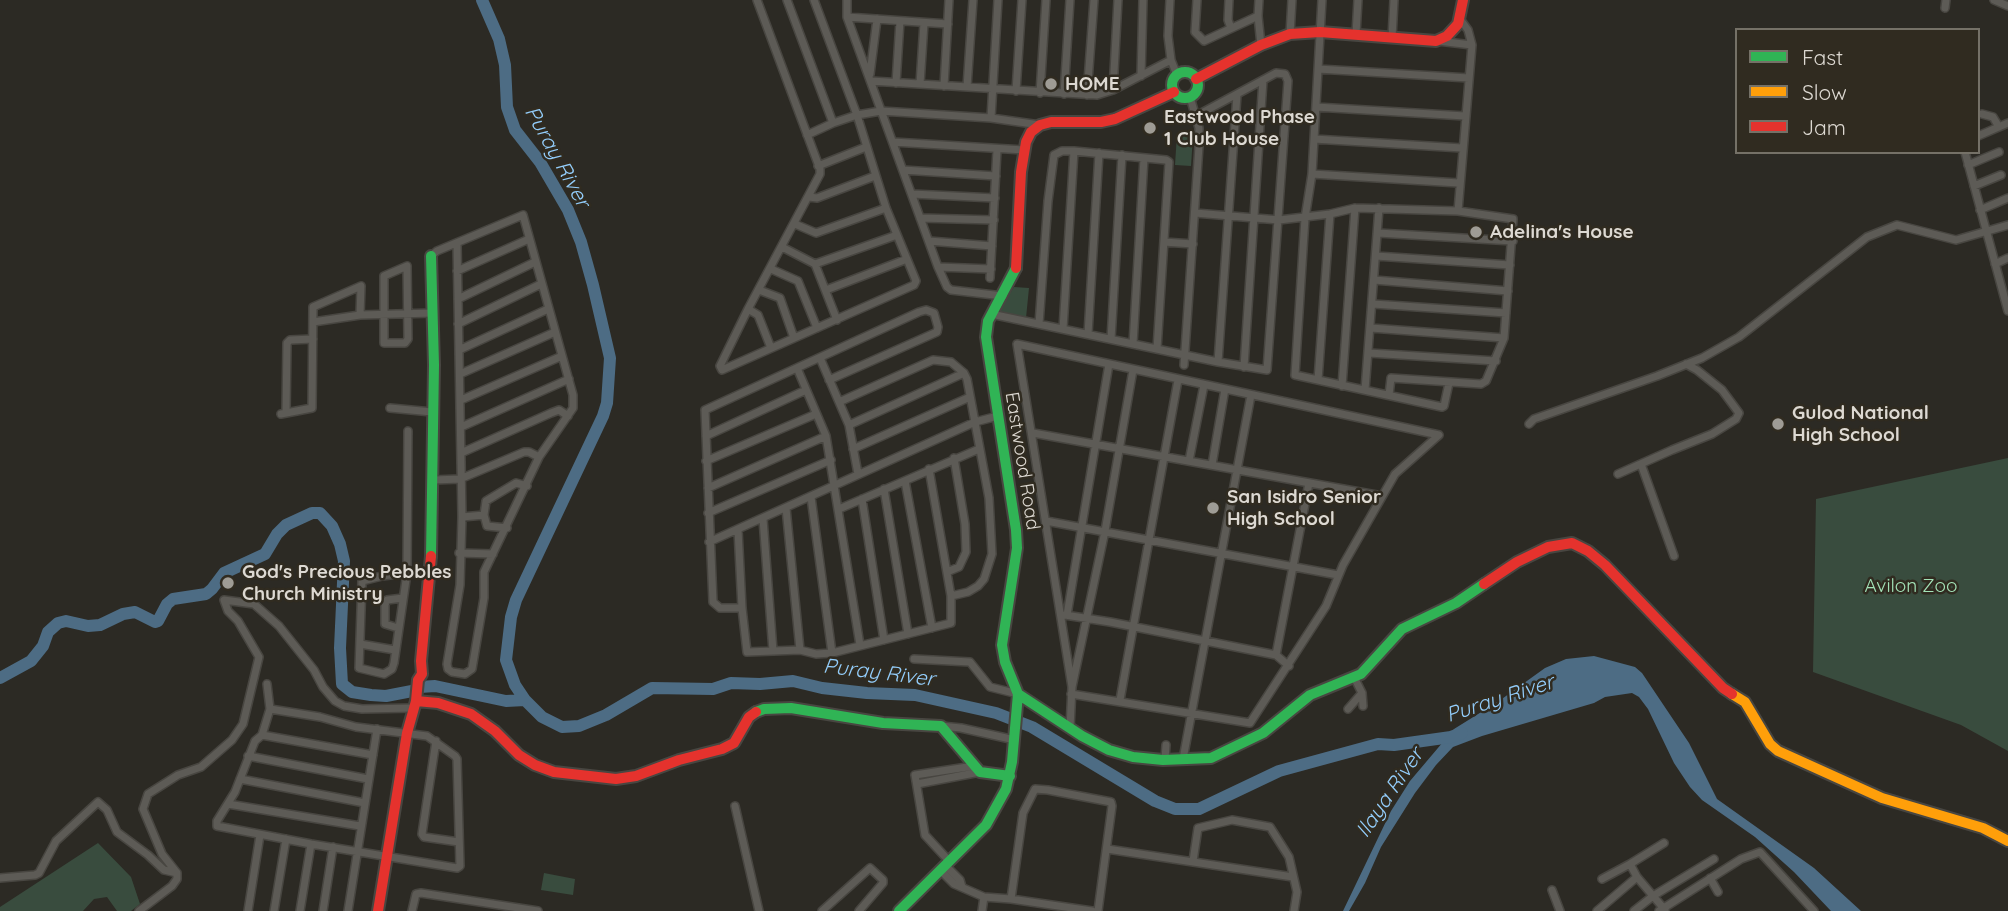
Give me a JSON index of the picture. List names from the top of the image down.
{
  "streets": {
    "street": ["Eastwood Road"]
  },
  "water": ["Puray River", "Ilaya River"],
  "parks": ["Avilon Zoo"],
  "places": [
    "HOME",
    "Eastwood Phase 1 Club House",
    "Adelina's House",
    "Gulod National High School",
    "San Isidro Senior High School",
    "God's Precious Pebbles Church Ministry"
  ],
  "legend": ["Fast", "Slow", "Jam"]
}
